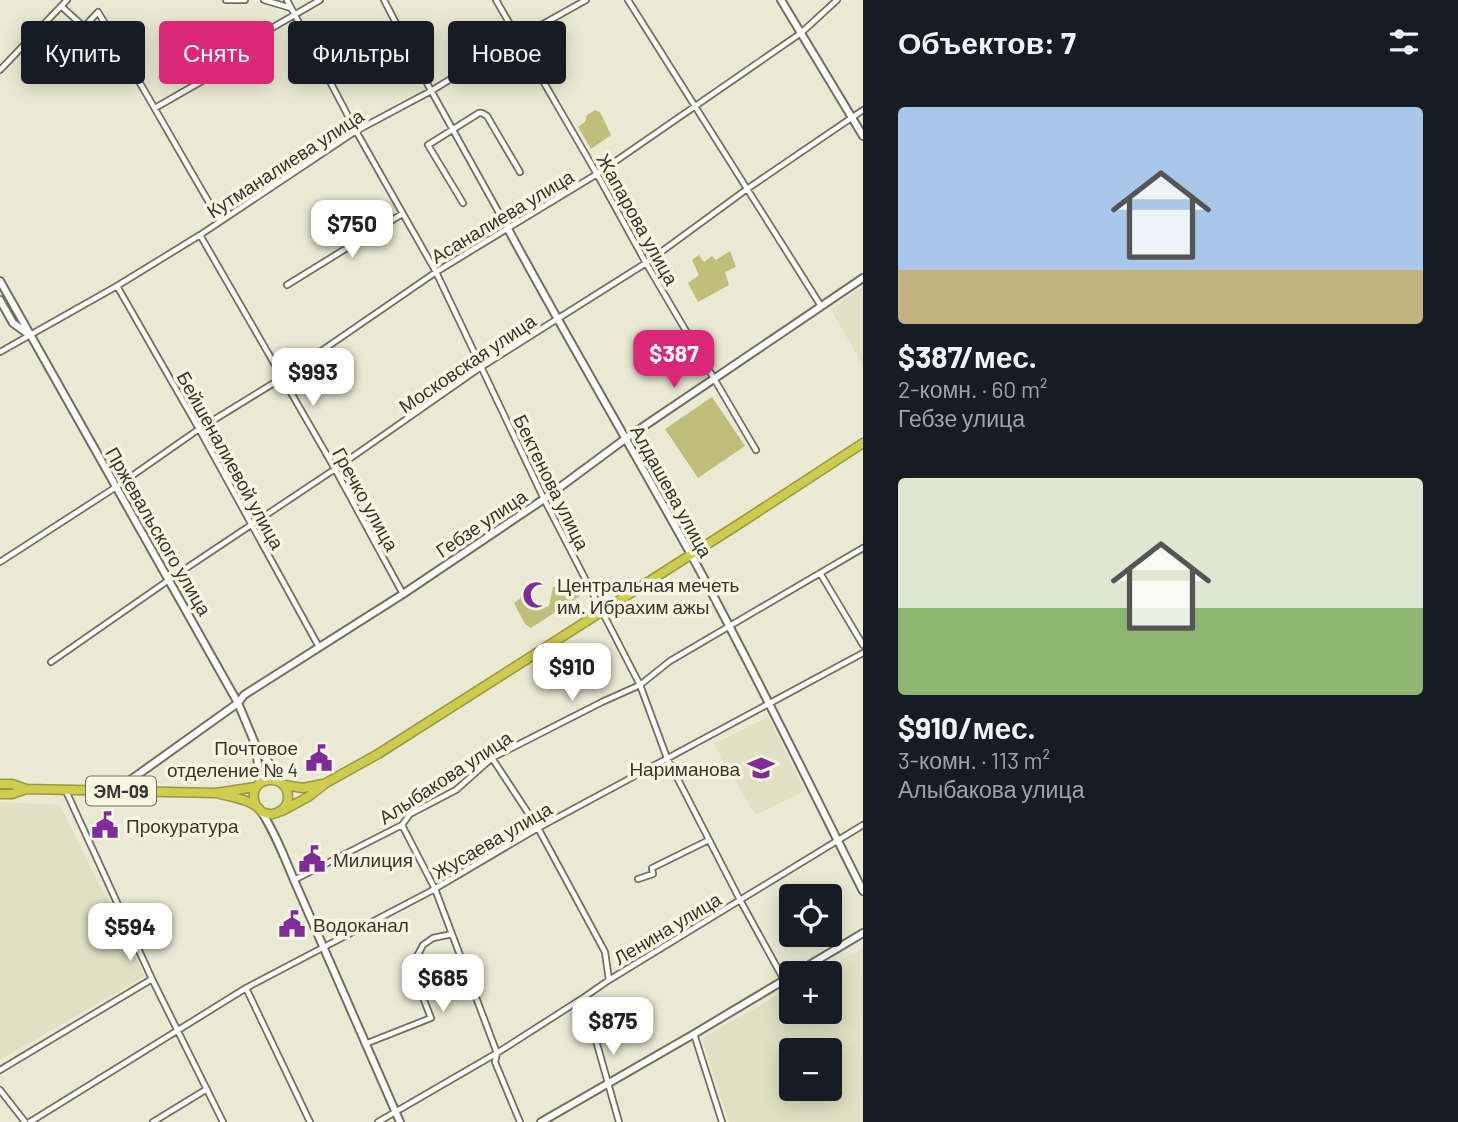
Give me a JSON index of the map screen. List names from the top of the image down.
{
  "streets": {
    "highway": ["ЭМ-09"],
    "main road": ["Алдашева улица", "Гебзе улица", "Пржевальского улица"],
    "street": [
      "Кутманалиева улица",
      "Асаналиева улица",
      "Жапарова улица",
      "Московская улица",
      "Бейшеналиевой улица",
      "Бектенова улица",
      "Гречко улица",
      "Алыбакова улица",
      "Жусаева улица",
      "Ленина улица"
    ]
  },
  "crossings": [
    ["Кутманалиева улица", "Бейшеналиевой улица"],
    ["Кутманалиева улица", "Бектенова улица"],
    ["Кутманалиева улица", "Алдашева улица"],
    ["Кутманалиева улица", "Гречко улица"],
    ["Кутманалиева улица", "Пржевальского улица"],
    ["Асаналиева улица", "Жапарова улица"],
    ["Асаналиева улица", "Бейшеналиевой улица"],
    ["Асаналиева улица", "Бектенова улица"],
    ["Асаналиева улица", "Алдашева улица"],
    ["Асаналиева улица", "Гречко улица"],
    ["Асаналиева улица", "Пржевальского улица"],
    ["Жапарова улица", "Московская улица"],
    ["Жапарова улица", "Гебзе улица"],
    ["Московская улица", "Бейшеналиевой улица"],
    ["Московская улица", "Бектенова улица"],
    ["Московская улица", "Алдашева улица"],
    ["Московская улица", "Гречко улица"],
    ["Московская улица", "Пржевальского улица"],
    ["Бейшеналиевой улица", "Гебзе улица"],
    ["Бектенова улица", "Гебзе улица"],
    ["Бектенова улица", "Алыбакова улица"],
    ["Бектенова улица", "ЭМ-09"],
    ["Бектенова улица", "Жусаева улица"],
    ["Бектенова улица", "Ленина улица"],
    ["Алдашева улица", "Гебзе улица"],
    ["Алдашева улица", "Алыбакова улица"],
    ["Алдашева улица", "ЭМ-09"],
    ["Алдашева улица", "Жусаева улица"],
    ["Алдашева улица", "Ленина улица"],
    ["Гречко улица", "Гебзе улица"],
    ["Гебзе улица", "Пржевальского улица"],
    ["Гебзе улица", "ЭМ-09"],
    ["Пржевальского улица", "ЭМ-09"]
  ],
  "places": {
    "mosque": ["Центральная мечеть им. Ибрахим ажы"],
    "public building": [
      "Почтовое отделение № 4",
      "Прокуратура",
      "Милиция",
      "Водоканал"
    ],
    "school or university": ["Нариманова"]
  },
  "page": {
    "heading": "Объектов: 7",
    "chip": [
      "Купить",
      "Снять",
      "Фильтры",
      "Новое"
    ],
    "list": [
      {
        "name": "$387/мес.",
        "note": "2-комн. · 60 m² · Гебзе улица"
      },
      {
        "name": "$910/мес.",
        "note": "3-комн. · 113 m² · Алыбакова улица"
      }
    ],
    "price": [
      "$750",
      "$387",
      "$993",
      "$910",
      "$594",
      "$685",
      "$875"
    ],
    "map_buttons": ["+", "−"]
  }
}
